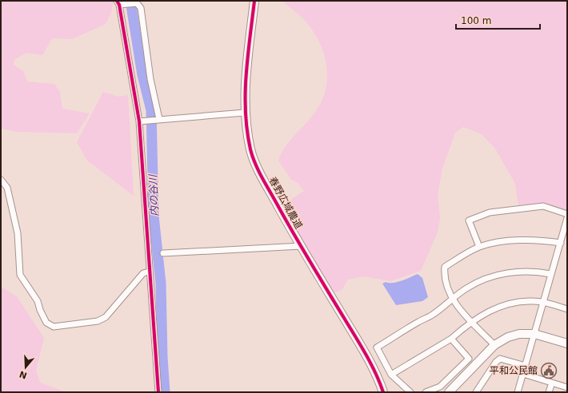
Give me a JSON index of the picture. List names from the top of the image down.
{
  "streets": {
    "street": ["春野広域農道"]
  },
  "water": ["内の谷川"],
  "places": {
    "public building": ["平和公民館"]
  },
  "scale_bar": "100 m",
  "north": "bottom"
}
